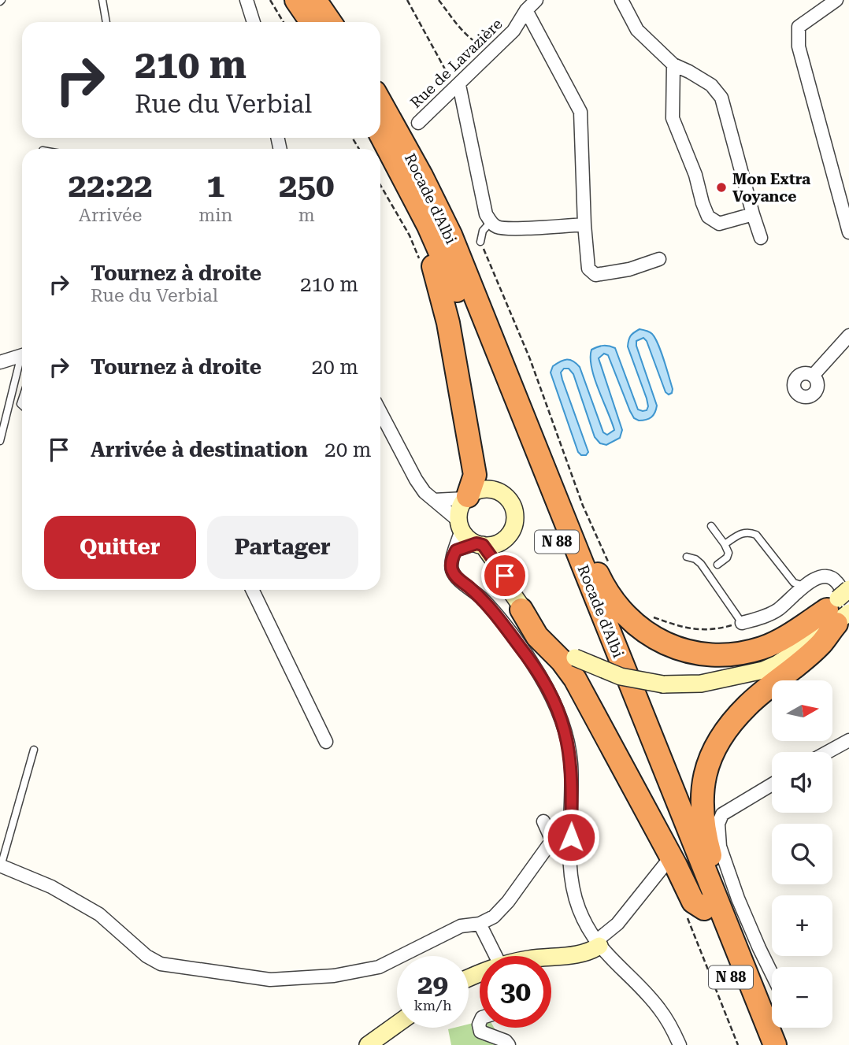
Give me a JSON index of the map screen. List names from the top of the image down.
{
  "streets": {
    "highway": ["Rocade d'Albi", "N 88"],
    "street": ["Rue de Lavazière"]
  },
  "places": ["Mon Extra Voyance"],
  "north": "right",
  "page": {
    "turn": ["210 m", "Rue du Verbial"],
    "eta": [
      "22:22",
      "Arrivée",
      "1",
      "min",
      "250",
      "m"
    ],
    "list": [
      {
        "name": "Tournez à droite",
        "note": "Rue du Verbial",
        "value": "210 m"
      },
      {
        "name": "Tournez à droite",
        "value": "20 m"
      },
      {
        "name": "Arrivée à destination",
        "value": "20 m"
      }
    ],
    "buttons": ["Quitter", "Partager"],
    "map_buttons": ["+", "−"],
    "speed": "29 km/h",
    "limit": "30"
  }
}
